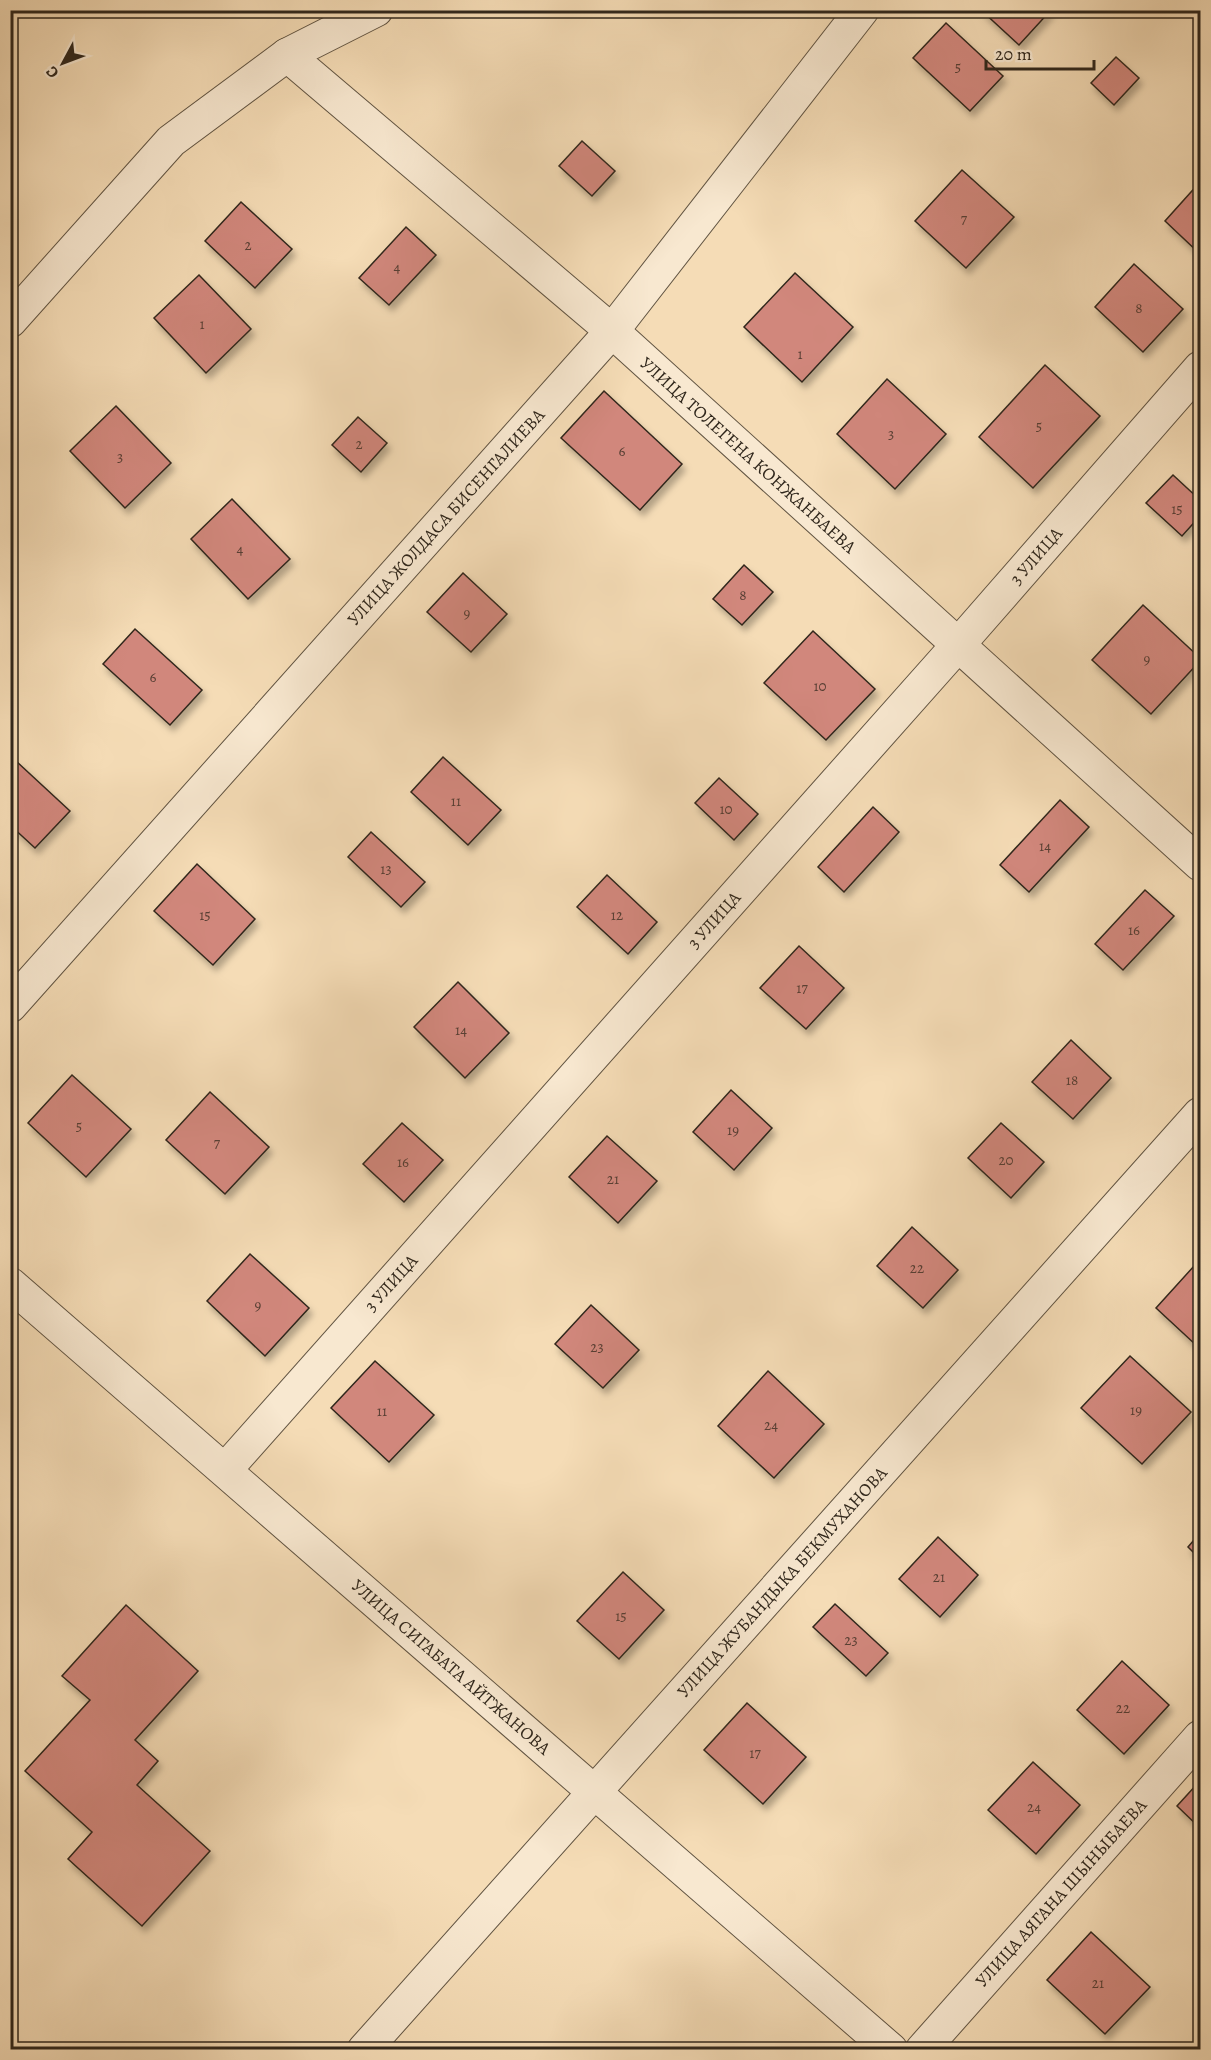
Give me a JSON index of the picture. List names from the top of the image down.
{
  "streets": {
    "street": [
      "УЛИЦА ТОЛЕГЕНА КОНЖАНБАЕВА",
      "УЛИЦА ЖОЛДАСА БИСЕНГАЛИЕВА",
      "3 УЛИЦА",
      "УЛИЦА ЖУБАНДЫКА БЕКМУХАНОВА",
      "УЛИЦА СИГАБАТА АЙТЖАНОВА",
      "УЛИЦА АЯГАНА ШЫНЫБАЕВА"
    ]
  },
  "crossings": [
    ["УЛИЦА ТОЛЕГЕНА КОНЖАНБАЕВА", "УЛИЦА ЖОЛДАСА БИСЕНГАЛИЕВА"],
    ["УЛИЦА ТОЛЕГЕНА КОНЖАНБАЕВА", "3 УЛИЦА"],
    ["3 УЛИЦА", "УЛИЦА СИГАБАТА АЙТЖАНОВА"],
    ["УЛИЦА ЖУБАНДЫКА БЕКМУХАНОВА", "УЛИЦА СИГАБАТА АЙТЖАНОВА"]
  ],
  "house_numbers": [
    "5",
    "7",
    "2",
    "4",
    "8",
    "1",
    "1",
    "5",
    "3",
    "2",
    "6",
    "3",
    "15",
    "4",
    "8",
    "9",
    "9",
    "6",
    "10",
    "11",
    "10",
    "14",
    "13",
    "15",
    "12",
    "16",
    "17",
    "14",
    "18",
    "5",
    "19",
    "7",
    "20",
    "16",
    "21",
    "22",
    "9",
    "23",
    "19",
    "11",
    "24",
    "21",
    "15",
    "23",
    "22",
    "17",
    "24",
    "21"
  ],
  "scale_bar": "20 m",
  "north": "bottom left"
}
